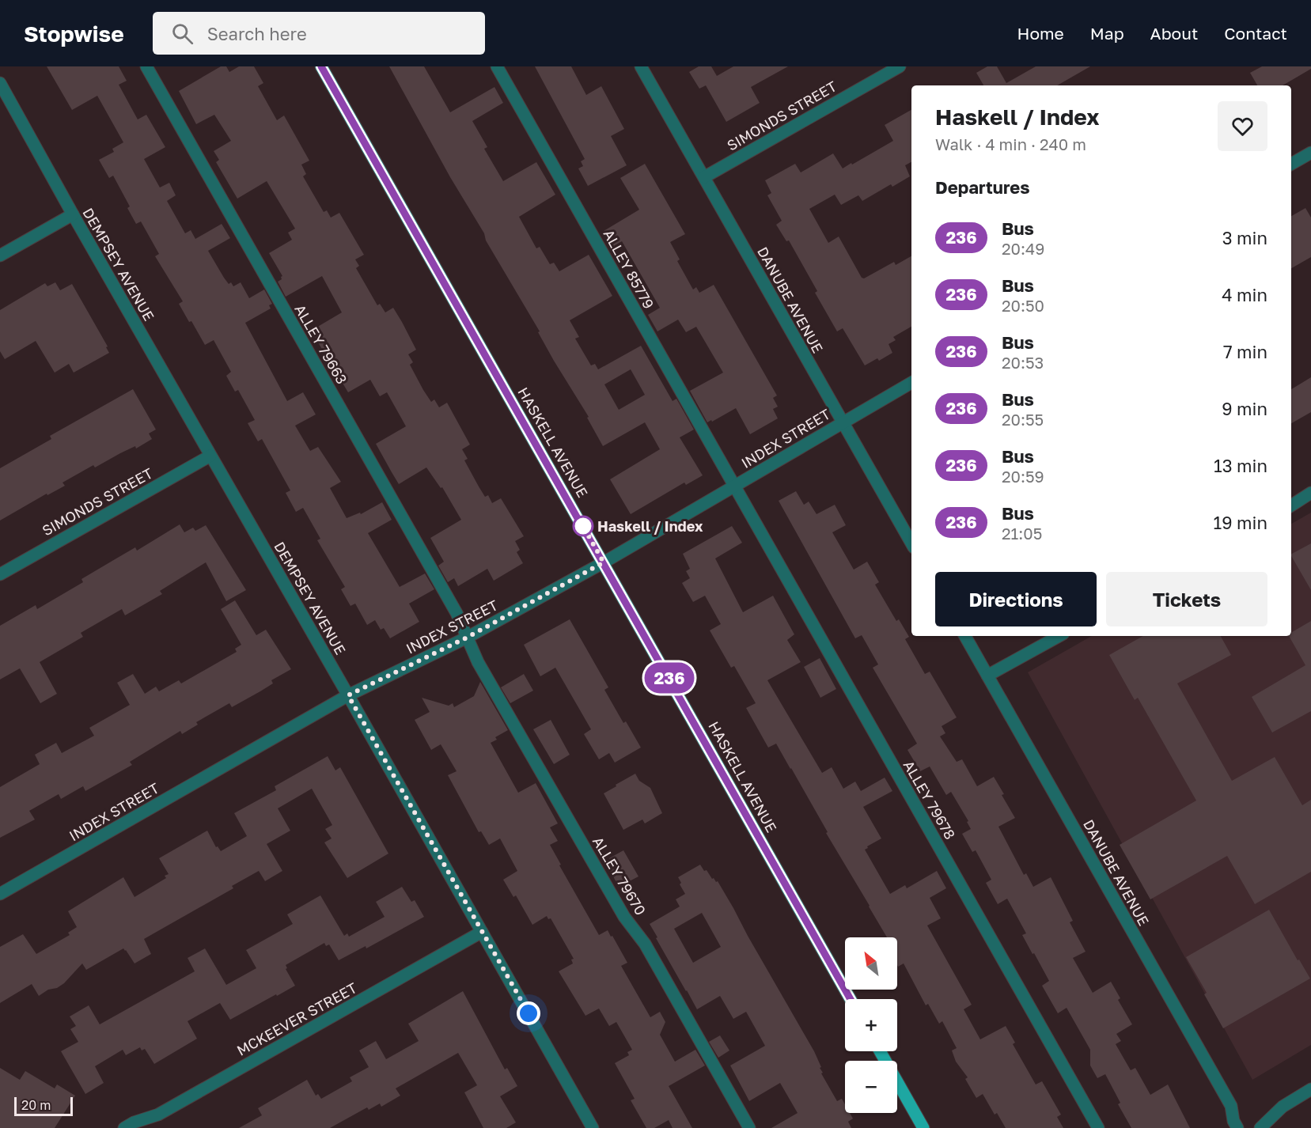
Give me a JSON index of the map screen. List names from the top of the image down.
{
  "streets": {
    "main road": ["HASKELL AVENUE"],
    "street": [
      "SIMONDS STREET",
      "DEMPSEY AVENUE",
      "ALLEY 85779",
      "DANUBE AVENUE",
      "ALLEY 79663",
      "INDEX STREET",
      "ALLEY 79678",
      "ALLEY 79670",
      "MCKEEVER STREET"
    ]
  },
  "crossings": [
    ["SIMONDS STREET", "DEMPSEY AVENUE"],
    ["SIMONDS STREET", "DANUBE AVENUE"],
    ["DEMPSEY AVENUE", "INDEX STREET"],
    ["DEMPSEY AVENUE", "MCKEEVER STREET"],
    ["ALLEY 85779", "INDEX STREET"],
    ["ALLEY 85779", "ALLEY 79678"],
    ["DANUBE AVENUE", "INDEX STREET"],
    ["ALLEY 79663", "INDEX STREET"],
    ["ALLEY 79663", "ALLEY 79670"],
    ["INDEX STREET", "HASKELL AVENUE"],
    ["INDEX STREET", "ALLEY 79678"],
    ["INDEX STREET", "ALLEY 79670"]
  ],
  "places": ["Haskell / Index"],
  "lines": ["bus line 236"],
  "scale_bar": "20 m",
  "north": "top left",
  "page": {
    "header": "Stopwise",
    "search": "Search here",
    "nav": [
      "Home",
      "Map",
      "About",
      "Contact"
    ],
    "on_map": "236",
    "heading": [
      ["Haskell / Index", "Walk · 4 min · 240 m"],
      "Departures"
    ],
    "list": [
      {
        "mark": "236",
        "name": "Bus",
        "note": "20:49",
        "value": "3 min"
      },
      {
        "mark": "236",
        "name": "Bus",
        "note": "20:50",
        "value": "4 min"
      },
      {
        "mark": "236",
        "name": "Bus",
        "note": "20:53",
        "value": "7 min"
      },
      {
        "mark": "236",
        "name": "Bus",
        "note": "20:55",
        "value": "9 min"
      },
      {
        "mark": "236",
        "name": "Bus",
        "note": "20:59",
        "value": "13 min"
      },
      {
        "mark": "236",
        "name": "Bus",
        "note": "21:05",
        "value": "19 min"
      }
    ],
    "buttons": ["Directions", "Tickets"],
    "map_buttons": ["+", "−"],
    "scale": "20 m"
  }
}
